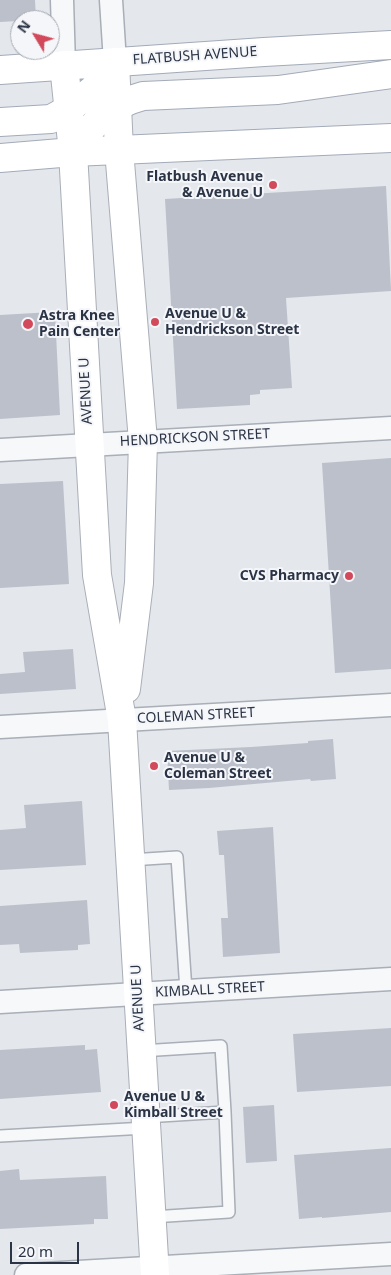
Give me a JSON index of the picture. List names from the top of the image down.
{
  "streets": {
    "main road": ["FLATBUSH AVENUE", "AVENUE U"],
    "street": ["HENDRICKSON STREET", "COLEMAN STREET", "KIMBALL STREET"]
  },
  "crossings": [
    ["FLATBUSH AVENUE", "AVENUE U"],
    ["AVENUE U", "HENDRICKSON STREET"],
    ["AVENUE U", "COLEMAN STREET"],
    ["AVENUE U", "KIMBALL STREET"]
  ],
  "places": [
    "Flatbush Avenue & Avenue U",
    "Avenue U & Hendrickson Street",
    "Astra Knee Pain Center",
    "CVS Pharmacy",
    "Avenue U & Coleman Street",
    "Avenue U & Kimball Street"
  ],
  "scale_bar": "20 m",
  "north": "top left"
}
